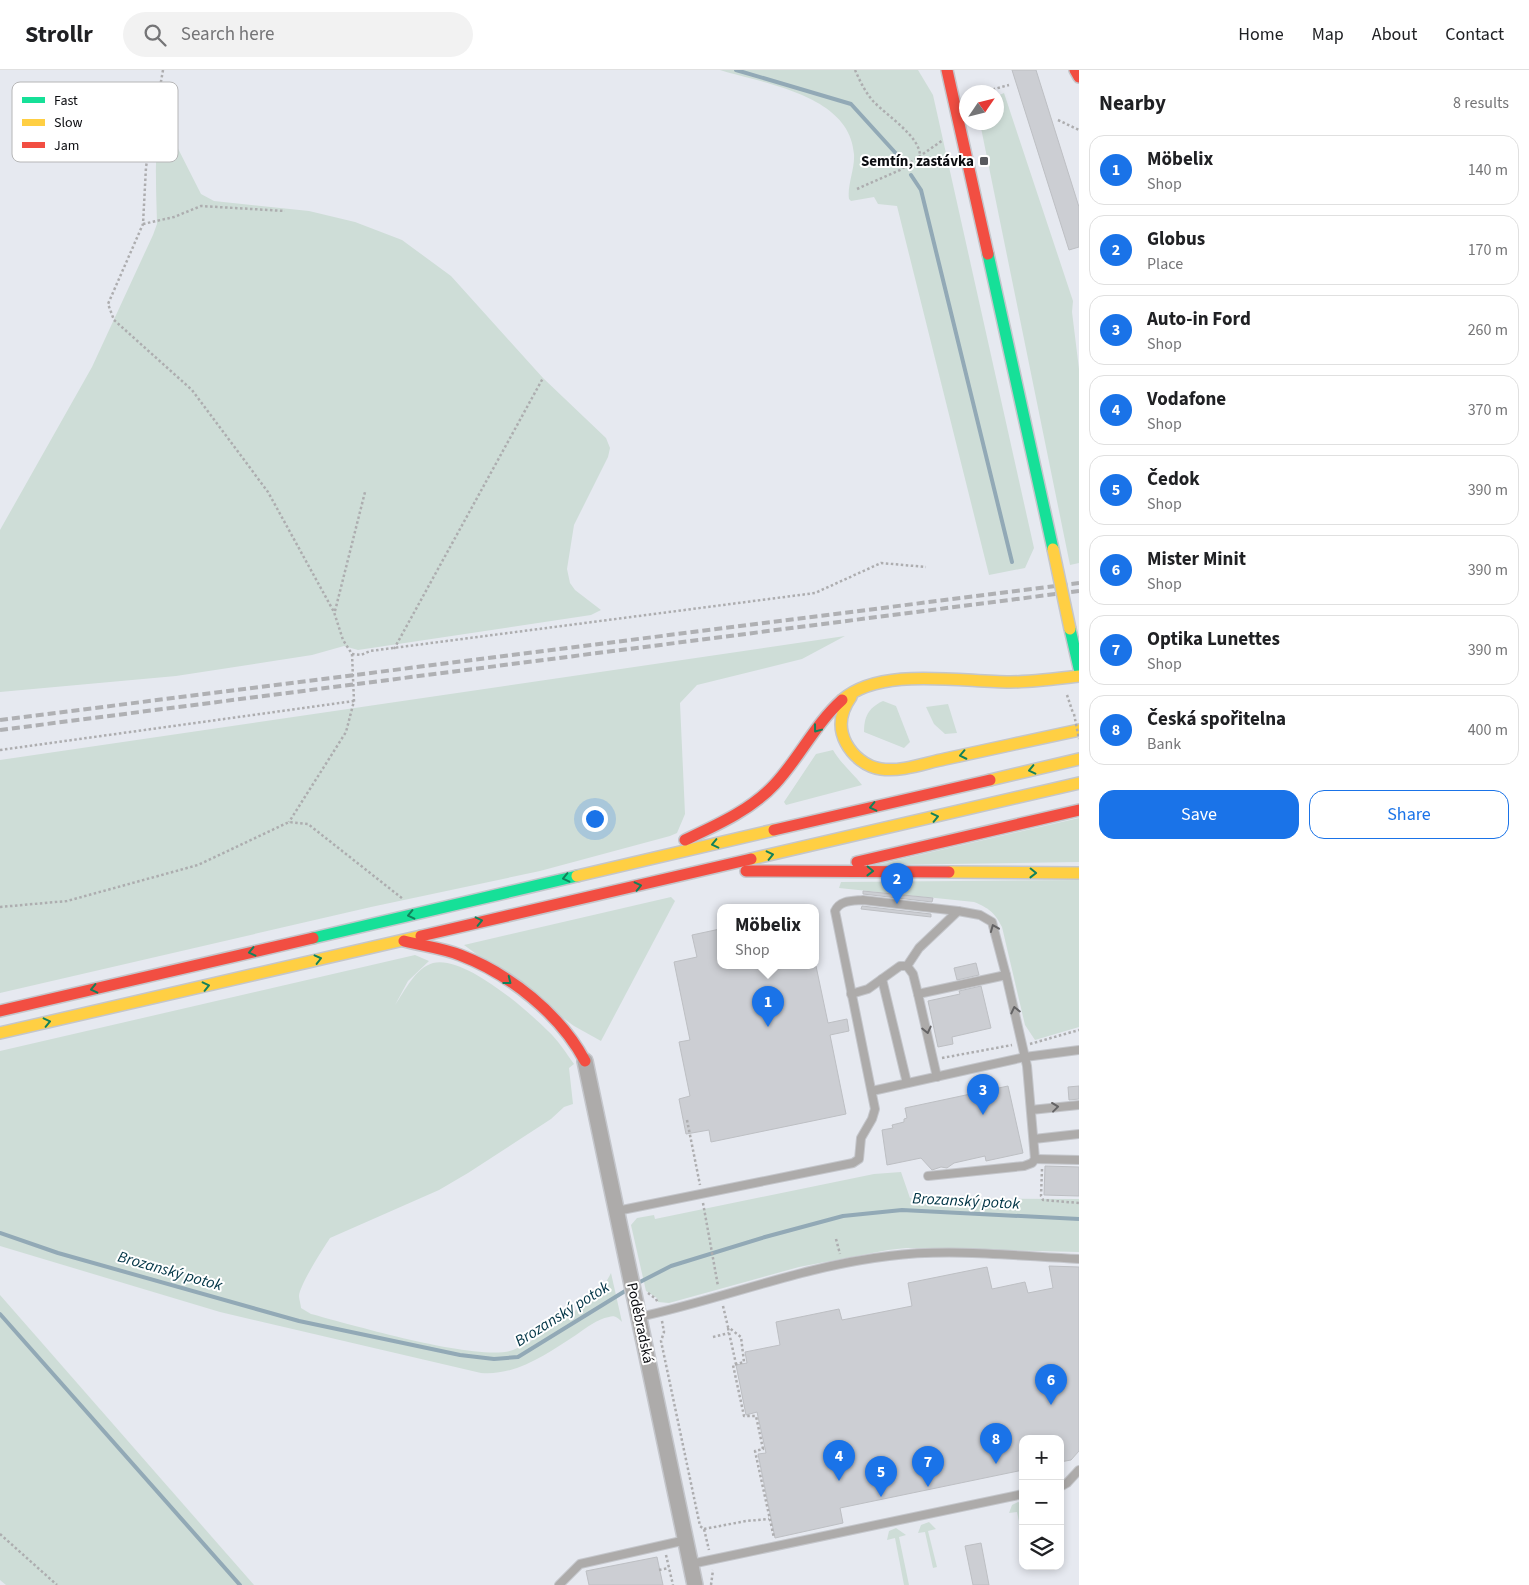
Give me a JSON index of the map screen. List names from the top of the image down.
{
  "streets": {
    "street": ["Poděbradská"]
  },
  "water": ["Brozanský potok"],
  "places": {
    "transit": ["Semtín, zastávka"]
  },
  "legend": ["Fast", "Slow", "Jam"],
  "north": "top right",
  "page": {
    "header": "Strollr",
    "search": "Search here",
    "nav": [
      "Home",
      "Map",
      "About",
      "Contact"
    ],
    "heading": ["Nearby", "8 results"],
    "list": [
      {
        "mark": "1",
        "name": "Möbelix",
        "note": "Shop",
        "value": "140 m"
      },
      {
        "mark": "2",
        "name": "Globus",
        "note": "Place",
        "value": "170 m"
      },
      {
        "mark": "3",
        "name": "Auto-in Ford",
        "note": "Shop",
        "value": "260 m"
      },
      {
        "mark": "4",
        "name": "Vodafone",
        "note": "Shop",
        "value": "370 m"
      },
      {
        "mark": "5",
        "name": "Čedok",
        "note": "Shop",
        "value": "390 m"
      },
      {
        "mark": "6",
        "name": "Mister Minit",
        "note": "Shop",
        "value": "390 m"
      },
      {
        "mark": "7",
        "name": "Optika Lunettes",
        "note": "Shop",
        "value": "390 m"
      },
      {
        "mark": "8",
        "name": "Česká spořitelna",
        "note": "Bank",
        "value": "400 m"
      }
    ],
    "buttons": ["Save", "Share"],
    "pins": [
      "2",
      "1",
      "3",
      "6",
      "8",
      "4",
      "7",
      "5"
    ],
    "popup": ["Möbelix", "Shop"],
    "map_buttons": ["+", "−"]
  }
}
